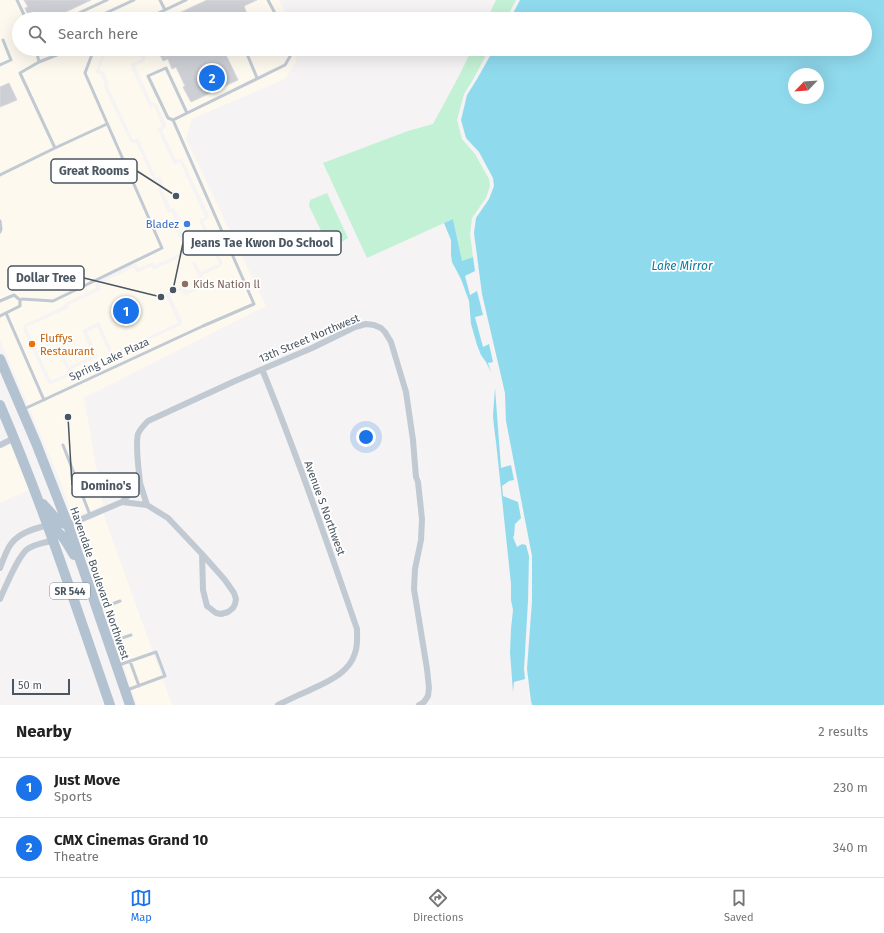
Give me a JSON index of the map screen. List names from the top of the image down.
{
  "streets": {
    "main road": ["Havendale Boulevard Northwest", "SR 544"],
    "street": ["13th Street Northwest", "Avenue S Northwest"],
    "lane": ["Spring Lake Plaza"]
  },
  "crossings": [
    ["13th Street Northwest", "Avenue S Northwest"],
    ["Spring Lake Plaza", "Havendale Boulevard Northwest"]
  ],
  "water": ["Lake Mirror"],
  "places": [
    "Great Rooms",
    "Bladez",
    "Kids Nation ll",
    "Jeans Tae Kwon Do School",
    "Dollar Tree",
    "Fluffys Restaurant",
    "Domino's"
  ],
  "scale_bar": "50 m",
  "north": "bottom left",
  "page": {
    "search": "Search here",
    "pins": ["2", "1"],
    "scale": "50 m",
    "heading": ["Nearby", "2 results"],
    "list": [
      {
        "mark": "1",
        "name": "Just Move",
        "note": "Sports",
        "value": "230 m"
      },
      {
        "mark": "2",
        "name": "CMX Cinemas Grand 10",
        "note": "Theatre",
        "value": "340 m"
      }
    ],
    "nav": ["Map", "Directions", "Saved"]
  }
}
